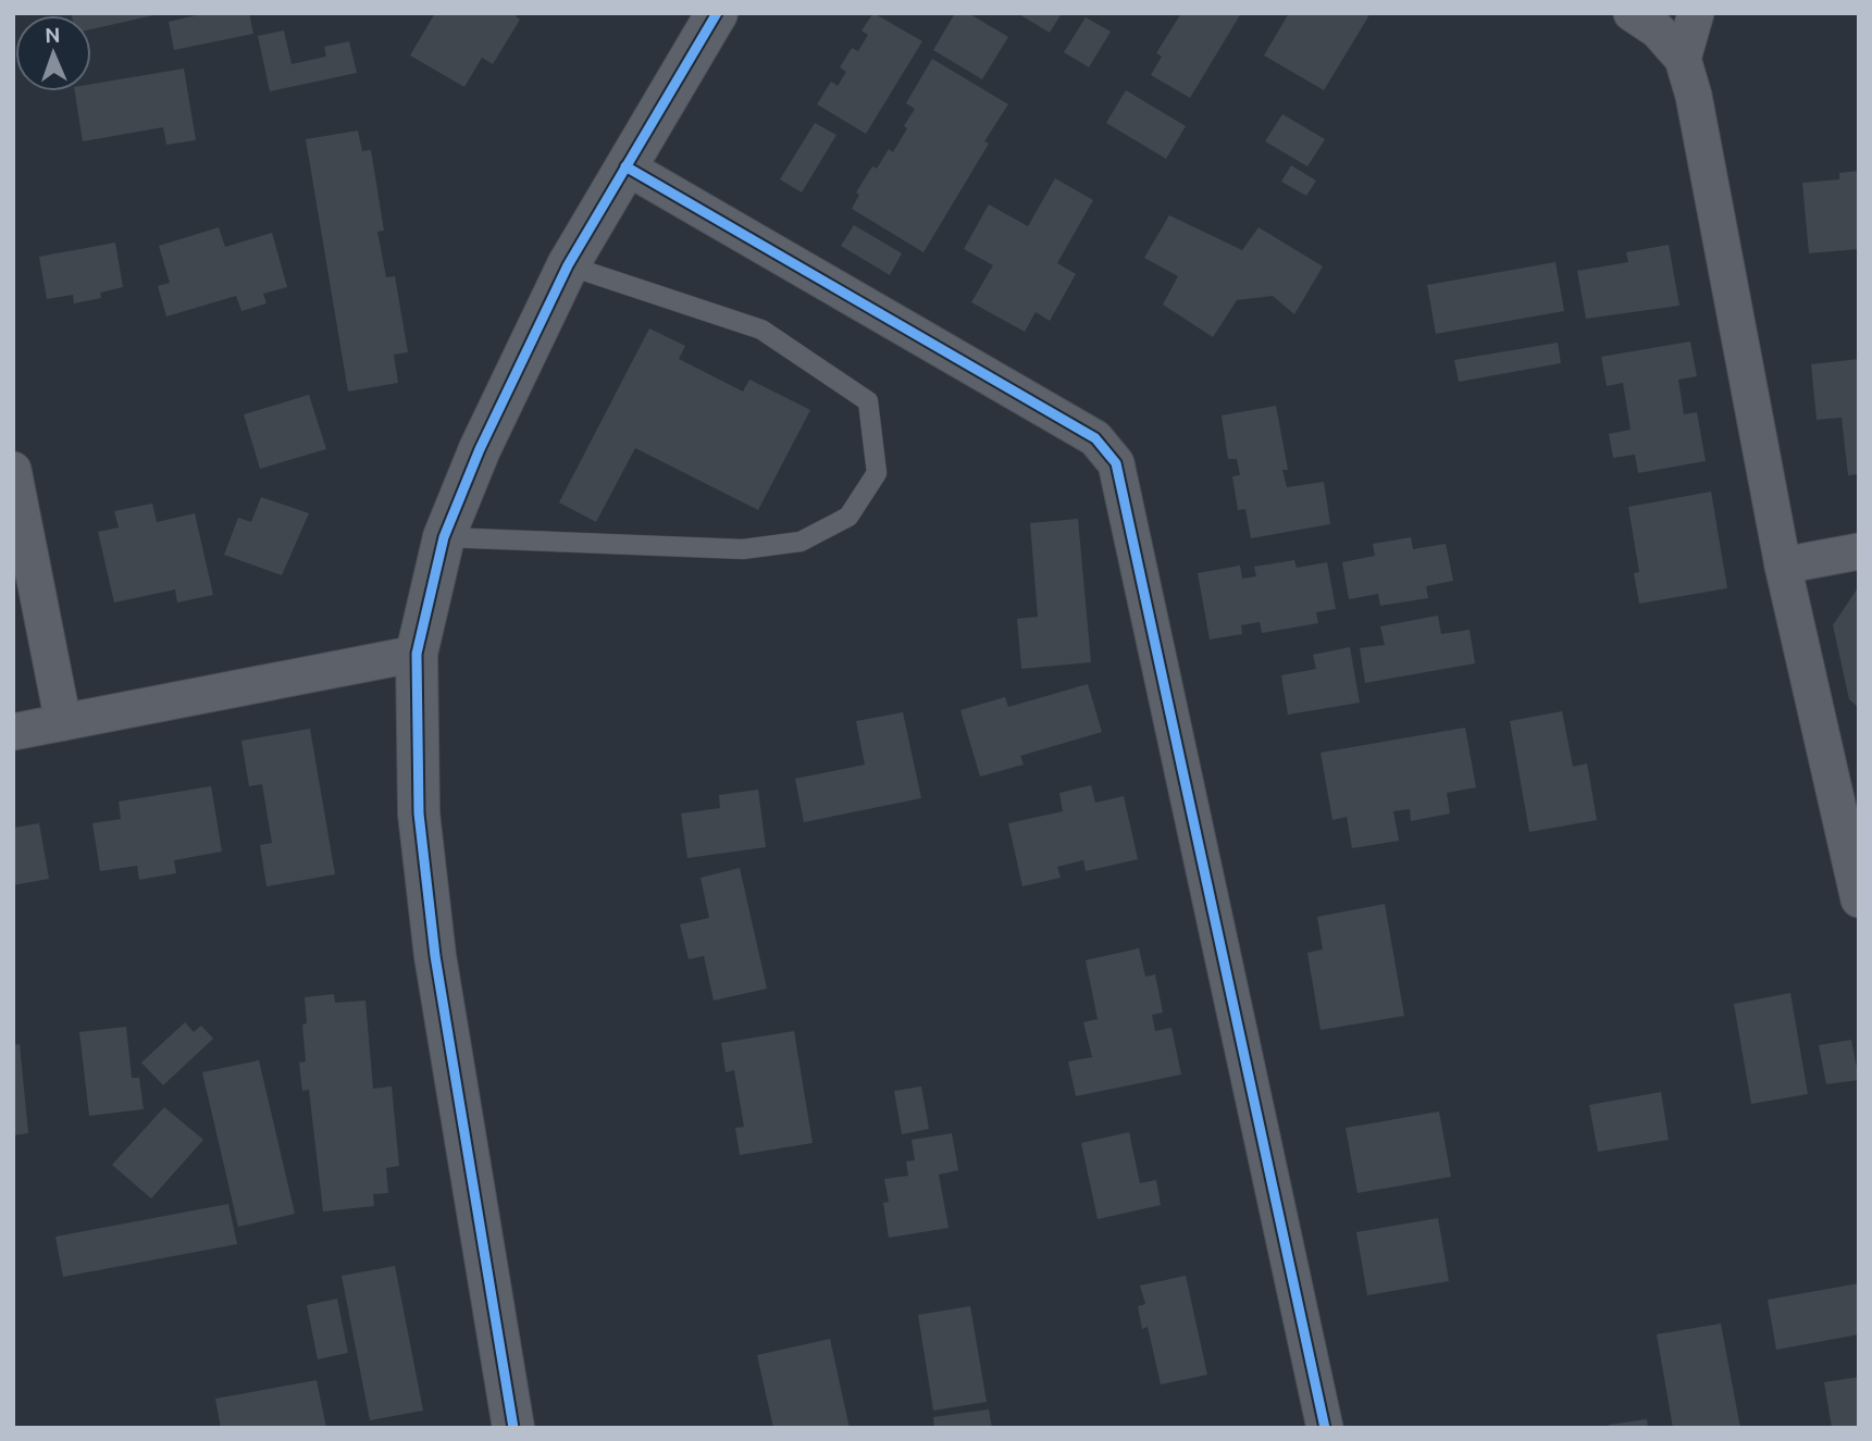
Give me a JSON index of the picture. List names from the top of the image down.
{
  "north": "top"
}
